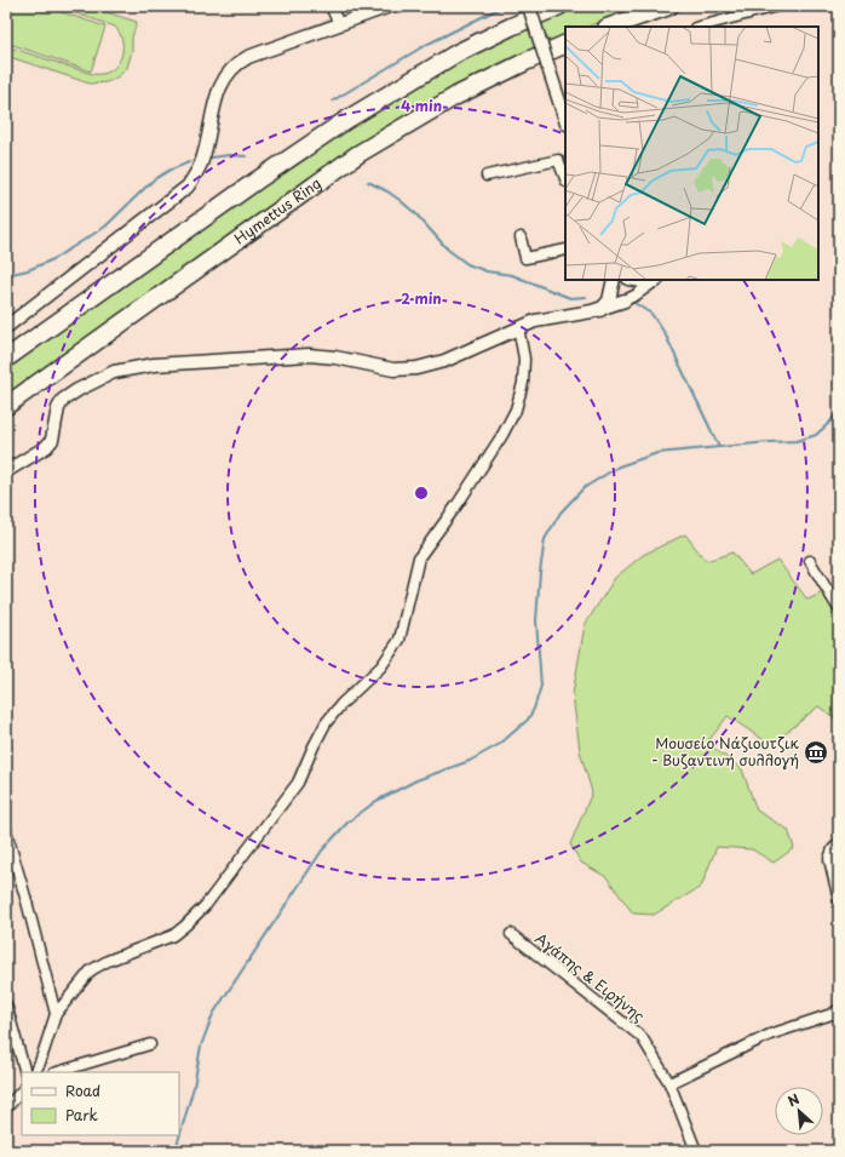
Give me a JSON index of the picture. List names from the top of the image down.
{
  "streets": {
    "highway": ["Hymettus Ring"],
    "street": ["Αγάπης & Ειρήνης"]
  },
  "places": {
    "museum": ["Μουσείο Νάζιουτζικ - Βυζαντινή συλλογή"]
  },
  "legend": ["Road", "Park"],
  "north": "top left",
  "rings": ["4 min", "2 min"]
}
